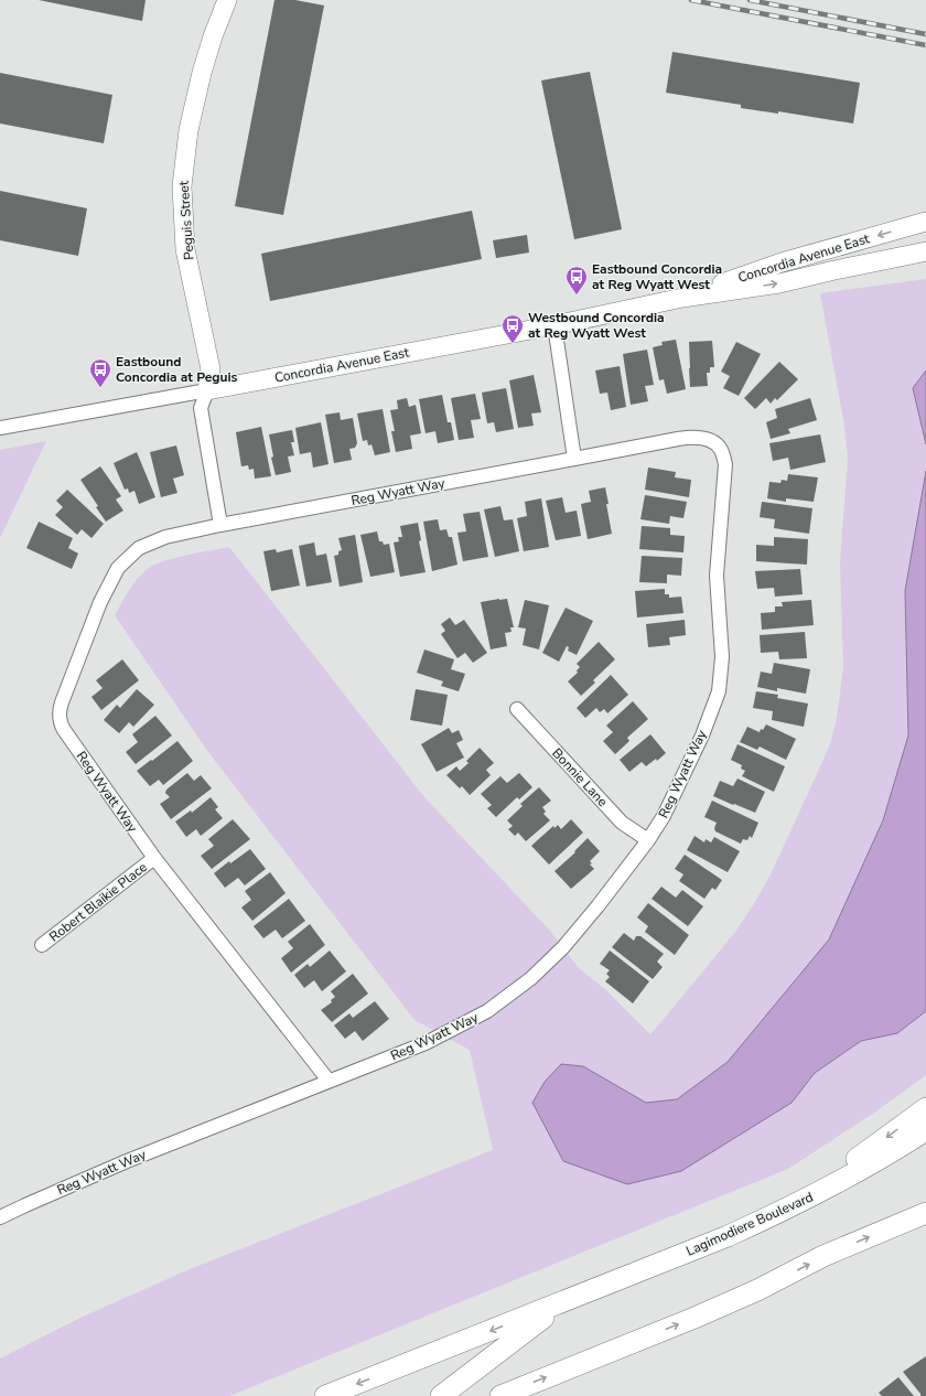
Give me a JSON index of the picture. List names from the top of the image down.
{
  "streets": {
    "main road": ["Lagimodiere Boulevard"],
    "street": [
      "Peguis Street",
      "Concordia Avenue East",
      "Reg Wyatt Way",
      "Bonnie Lane",
      "Robert Blaikie Place"
    ]
  },
  "crossings": [
    ["Peguis Street", "Concordia Avenue East"],
    ["Reg Wyatt Way", "Bonnie Lane"],
    ["Reg Wyatt Way", "Robert Blaikie Place"]
  ],
  "places": {
    "bus stop": ["Eastbound Concordia at Reg Wyatt West", "Westbound Concordia at Reg Wyatt West", "Eastbound Concordia at Peguis"]
  }
}
